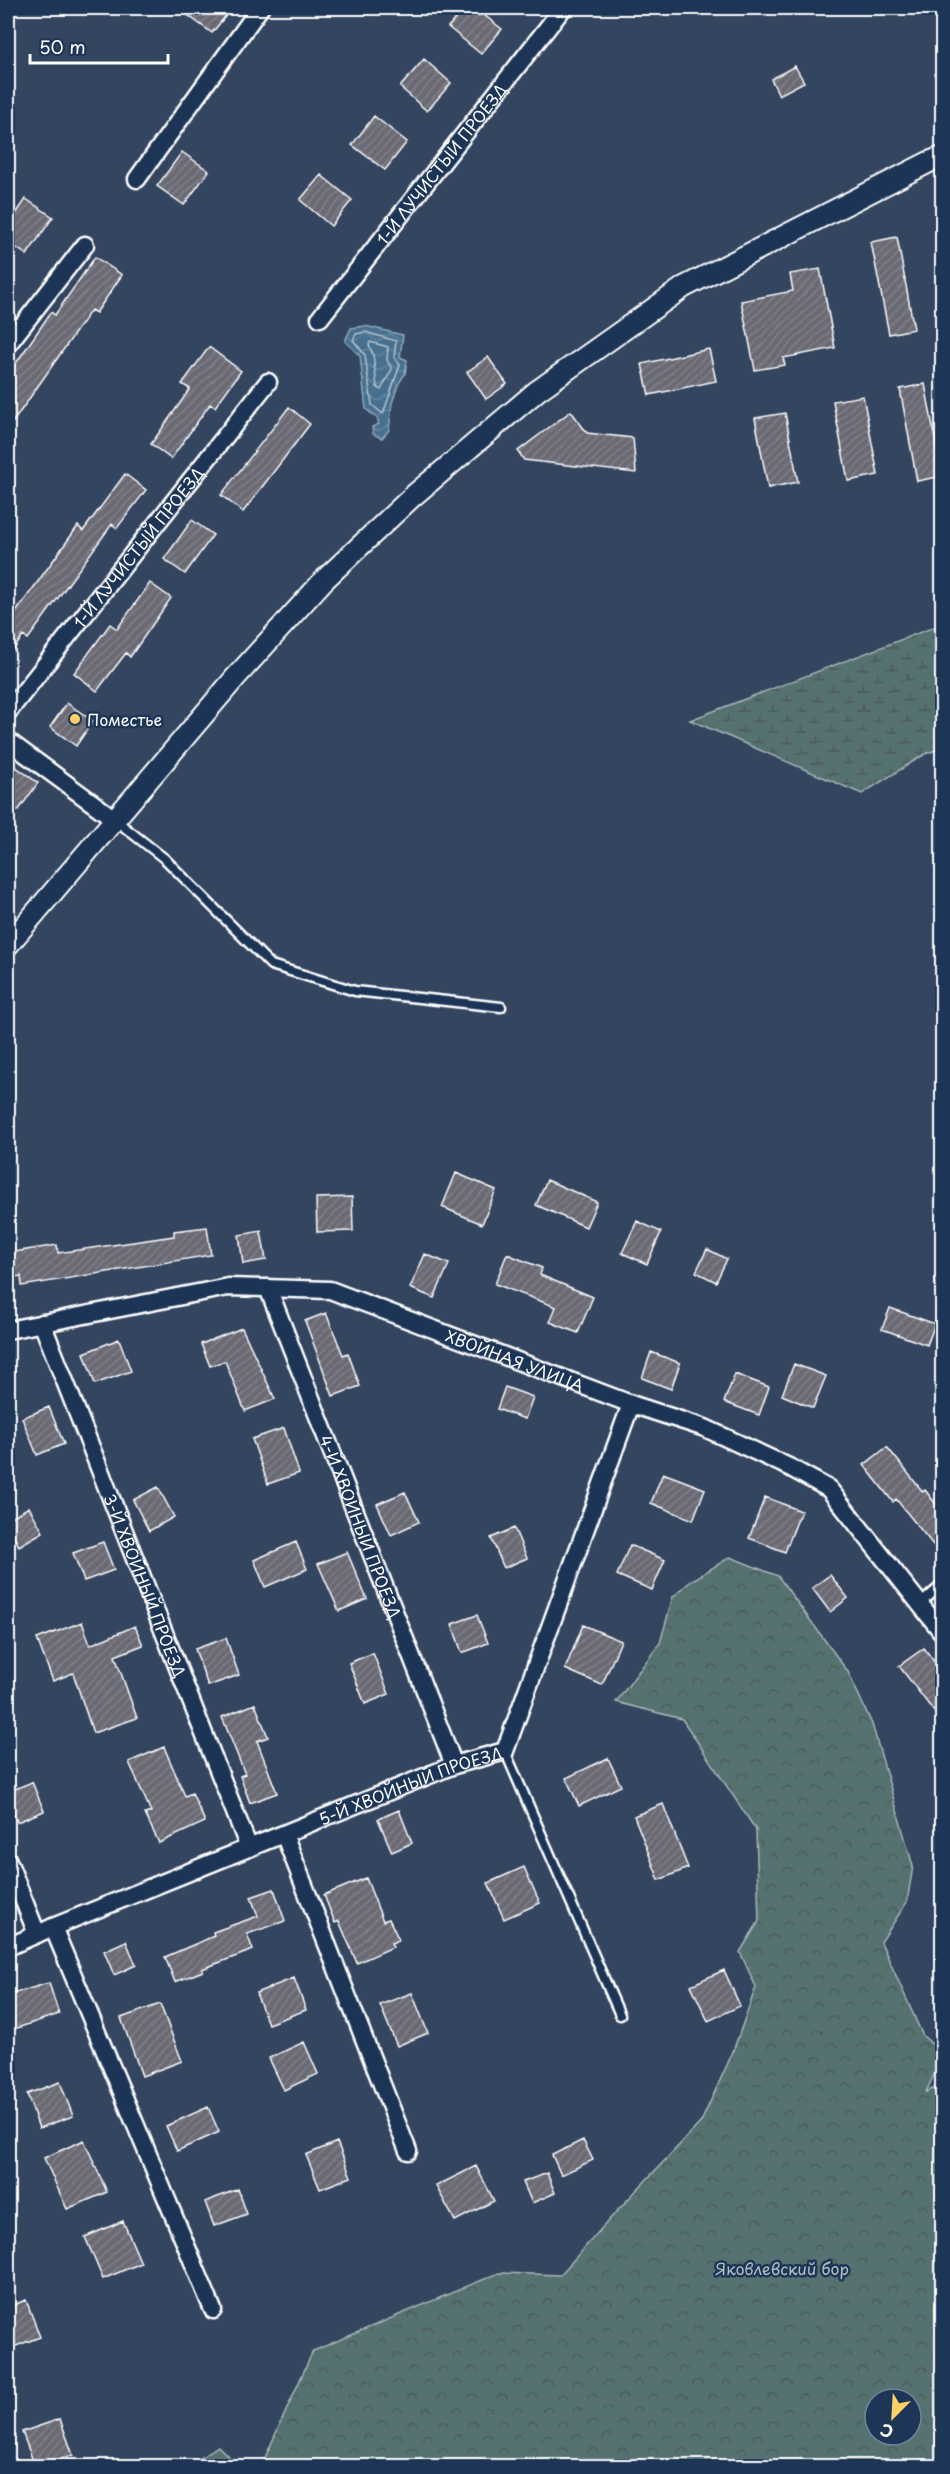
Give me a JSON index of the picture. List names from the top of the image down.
{
  "streets": {
    "street": [
      "1-Й ЛУЧИСТЫЙ ПРОЕЗД",
      "ХВОЙНАЯ УЛИЦА",
      "4-Й ХВОЙНЫЙ ПРОЕЗД",
      "3-Й ХВОЙНЫЙ ПРОЕЗД",
      "5-Й ХВОЙНЫЙ ПРОЕЗД"
    ]
  },
  "crossings": [
    ["ХВОЙНАЯ УЛИЦА", "4-Й ХВОЙНЫЙ ПРОЕЗД"],
    ["ХВОЙНАЯ УЛИЦА", "3-Й ХВОЙНЫЙ ПРОЕЗД"],
    ["ХВОЙНАЯ УЛИЦА", "5-Й ХВОЙНЫЙ ПРОЕЗД"],
    ["4-Й ХВОЙНЫЙ ПРОЕЗД", "5-Й ХВОЙНЫЙ ПРОЕЗД"],
    ["3-Й ХВОЙНЫЙ ПРОЕЗД", "5-Й ХВОЙНЫЙ ПРОЕЗД"]
  ],
  "parks": ["Яковлевский бор"],
  "places": ["Поместье"],
  "scale_bar": "50 m",
  "north": "bottom left"
}
